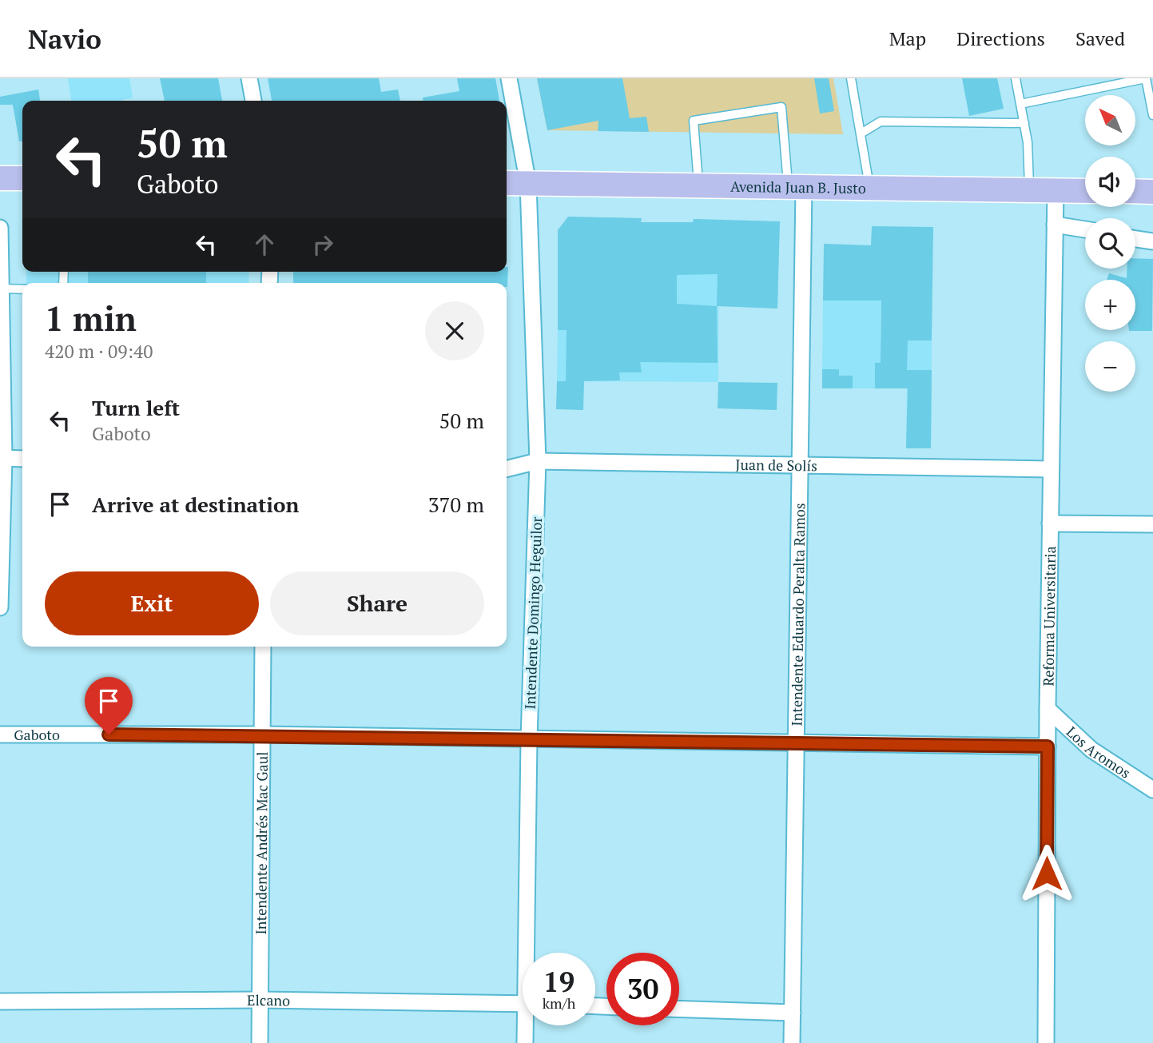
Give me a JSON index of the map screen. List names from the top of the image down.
{
  "streets": {
    "main road": ["Avenida Juan B. Justo"],
    "street": [
      "Juan de Solís",
      "Intendente Domingo Heguilor",
      "Intendente Eduardo Peralta Ramos",
      "Reforma Universitaria",
      "Gaboto",
      "Los Aromos",
      "Intendente Andrés Mac Gaul",
      "Elcano"
    ]
  },
  "crossings": [
    ["Avenida Juan B. Justo", "Intendente Domingo Heguilor"],
    ["Avenida Juan B. Justo", "Intendente Eduardo Peralta Ramos"],
    ["Avenida Juan B. Justo", "Reforma Universitaria"],
    ["Juan de Solís", "Intendente Domingo Heguilor"],
    ["Juan de Solís", "Intendente Eduardo Peralta Ramos"],
    ["Juan de Solís", "Reforma Universitaria"],
    ["Intendente Domingo Heguilor", "Gaboto"],
    ["Intendente Eduardo Peralta Ramos", "Gaboto"],
    ["Reforma Universitaria", "Gaboto"],
    ["Reforma Universitaria", "Los Aromos"],
    ["Gaboto", "Intendente Andrés Mac Gaul"],
    ["Intendente Andrés Mac Gaul", "Elcano"]
  ],
  "north": "top left",
  "page": {
    "header": "Navio",
    "nav": ["Map", "Directions", "Saved"],
    "map_buttons": ["+", "−"],
    "turn": ["50 m", "Gaboto"],
    "heading": ["1 min", "420 m · 09:40"],
    "list": [
      {
        "name": "Turn left",
        "note": "Gaboto",
        "value": "50 m"
      },
      {
        "name": "Arrive at destination",
        "value": "370 m"
      }
    ],
    "buttons": ["Exit", "Share"],
    "speed": "19 km/h",
    "limit": "30"
  }
}
